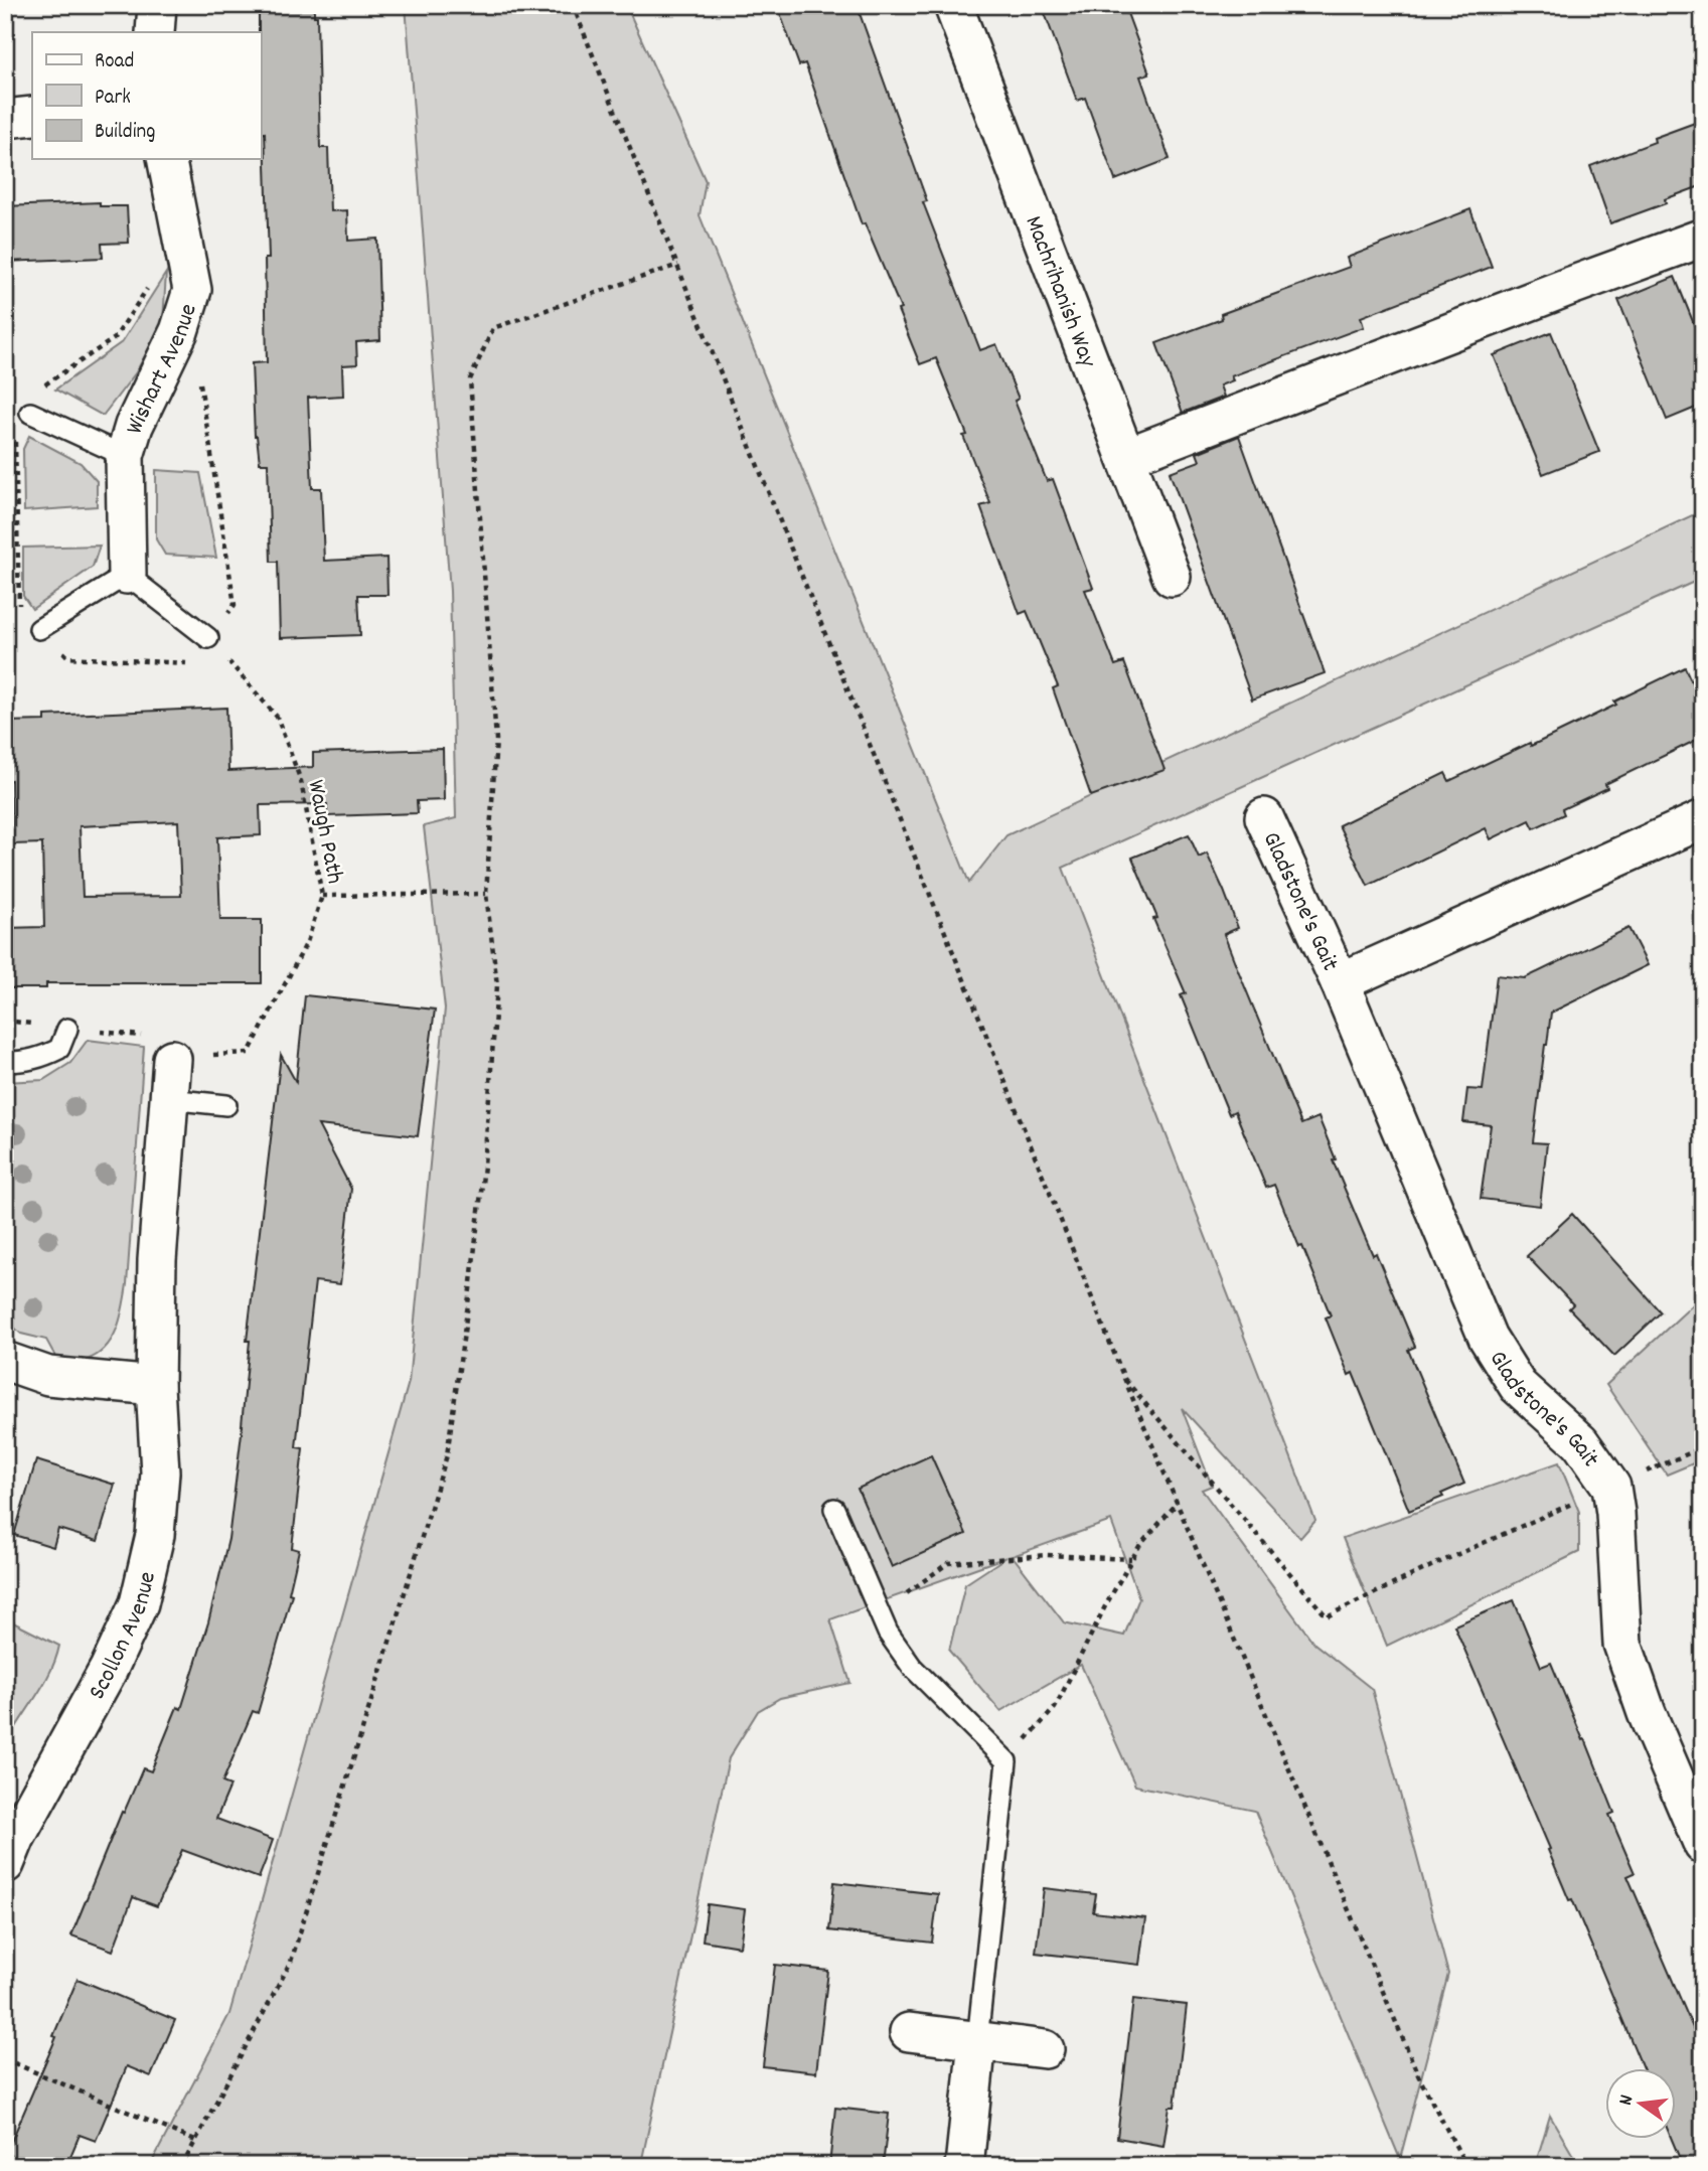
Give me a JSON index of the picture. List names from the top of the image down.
{
  "streets": {
    "street": [
      "Machrihanish Way",
      "Wishart Avenue",
      "Gladstone's Gait",
      "Scollon Avenue"
    ],
    "path": ["Waugh Path"]
  },
  "crossings": [
    ["Waugh Path", "Scollon Avenue"]
  ],
  "legend": ["Road", "Park", "Building"],
  "north": "left"
}
